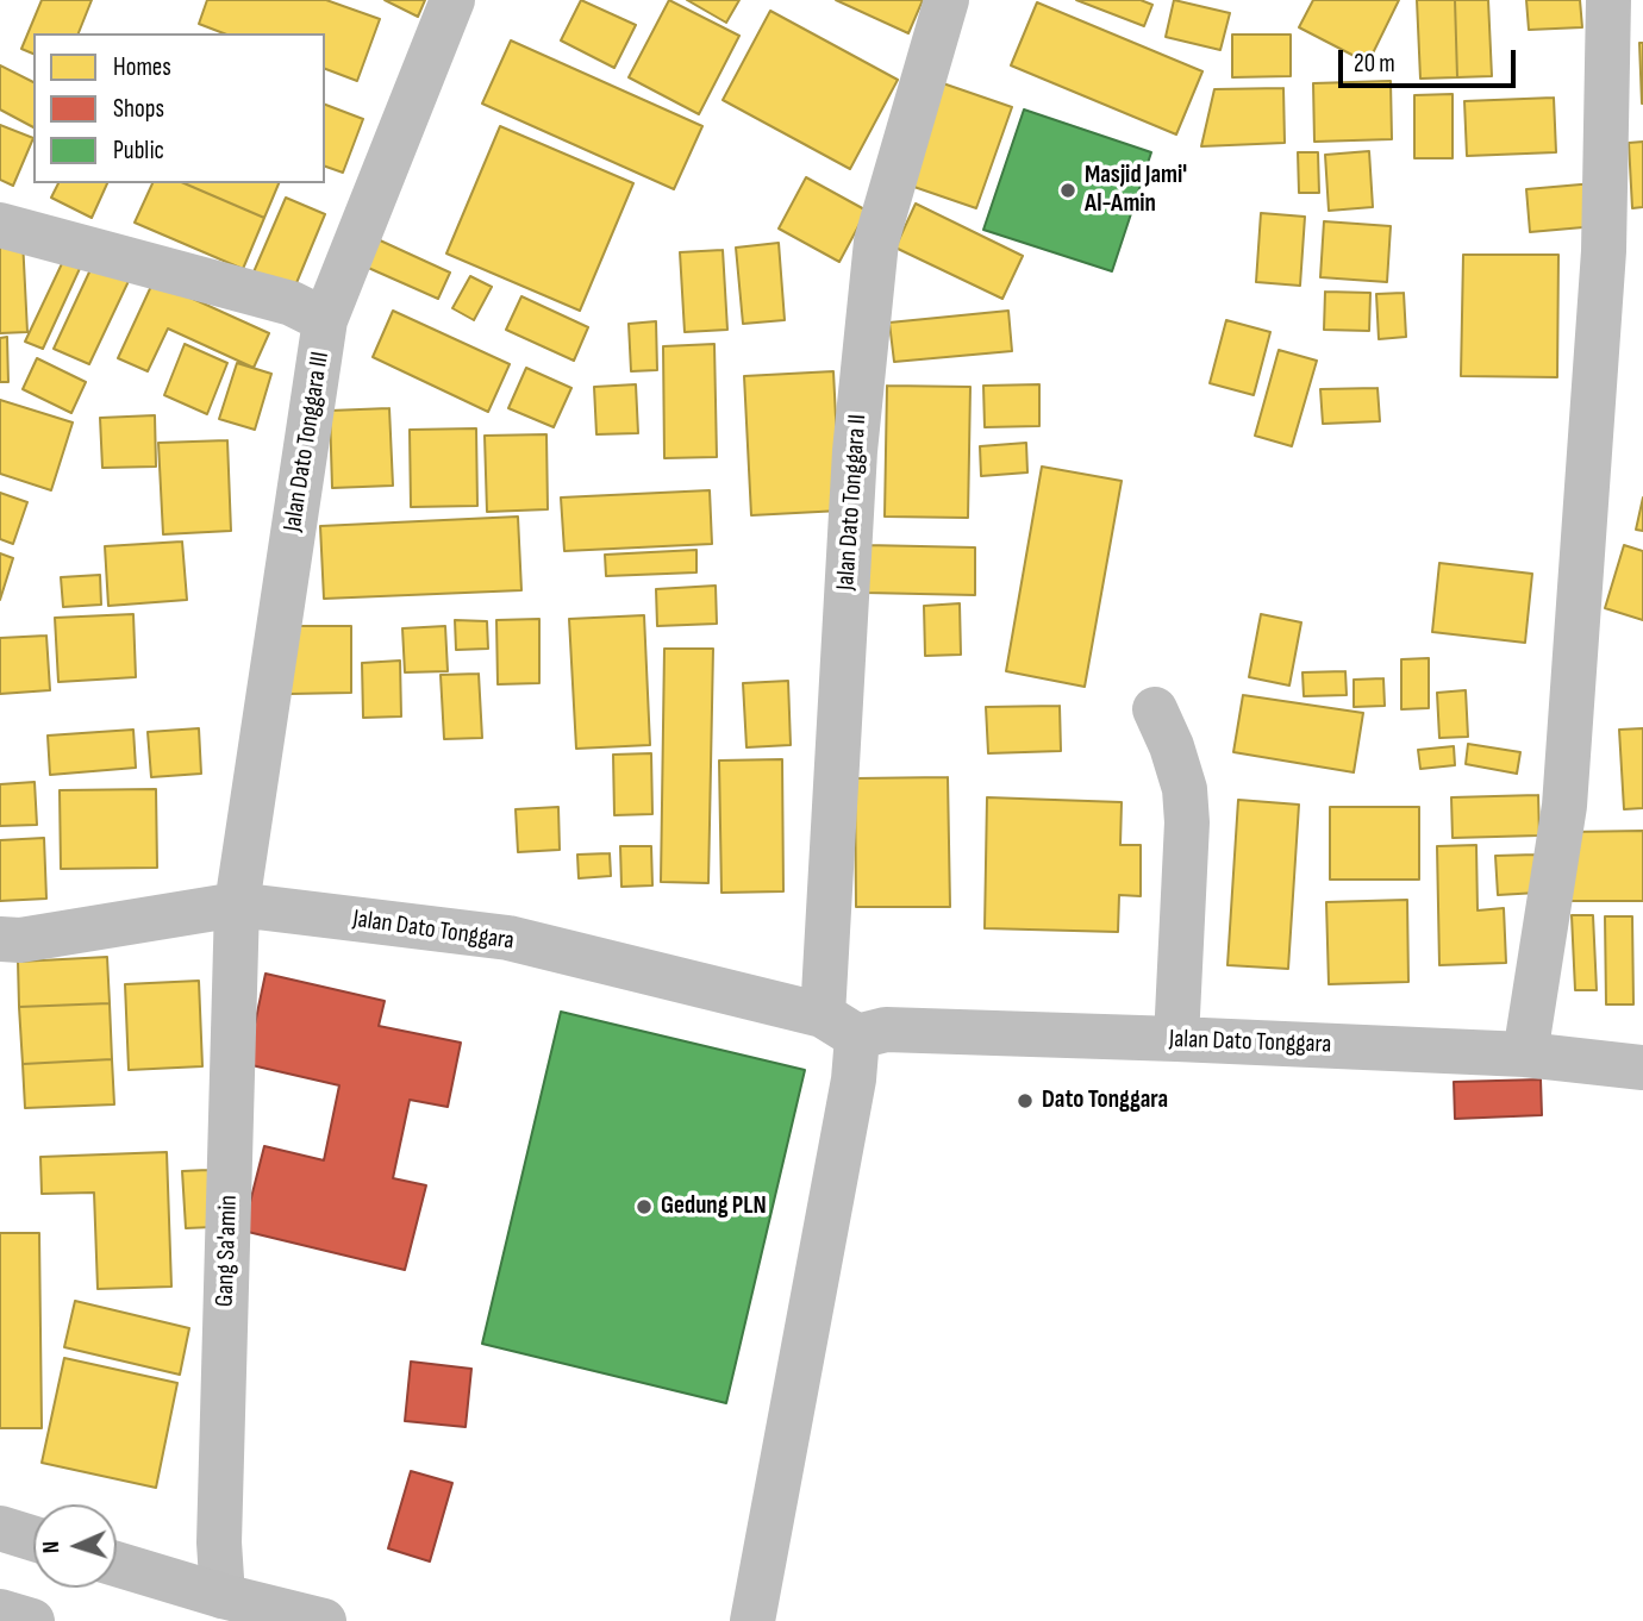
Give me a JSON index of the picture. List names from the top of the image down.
{
  "streets": {
    "street": [
      "Jalan Dato Tonggara III",
      "Jalan Dato Tonggara II",
      "Jalan Dato Tonggara",
      "Gang Sa'amin"
    ]
  },
  "crossings": [
    ["Jalan Dato Tonggara III", "Jalan Dato Tonggara"],
    ["Jalan Dato Tonggara III", "Gang Sa'amin"],
    ["Jalan Dato Tonggara II", "Jalan Dato Tonggara"],
    ["Jalan Dato Tonggara", "Gang Sa'amin"]
  ],
  "places": ["Masjid Jami' Al-Amin", "Dato Tonggara", "Gedung PLN"],
  "legend": ["Homes", "Shops", "Public"],
  "scale_bar": "20 m",
  "north": "left"
}
